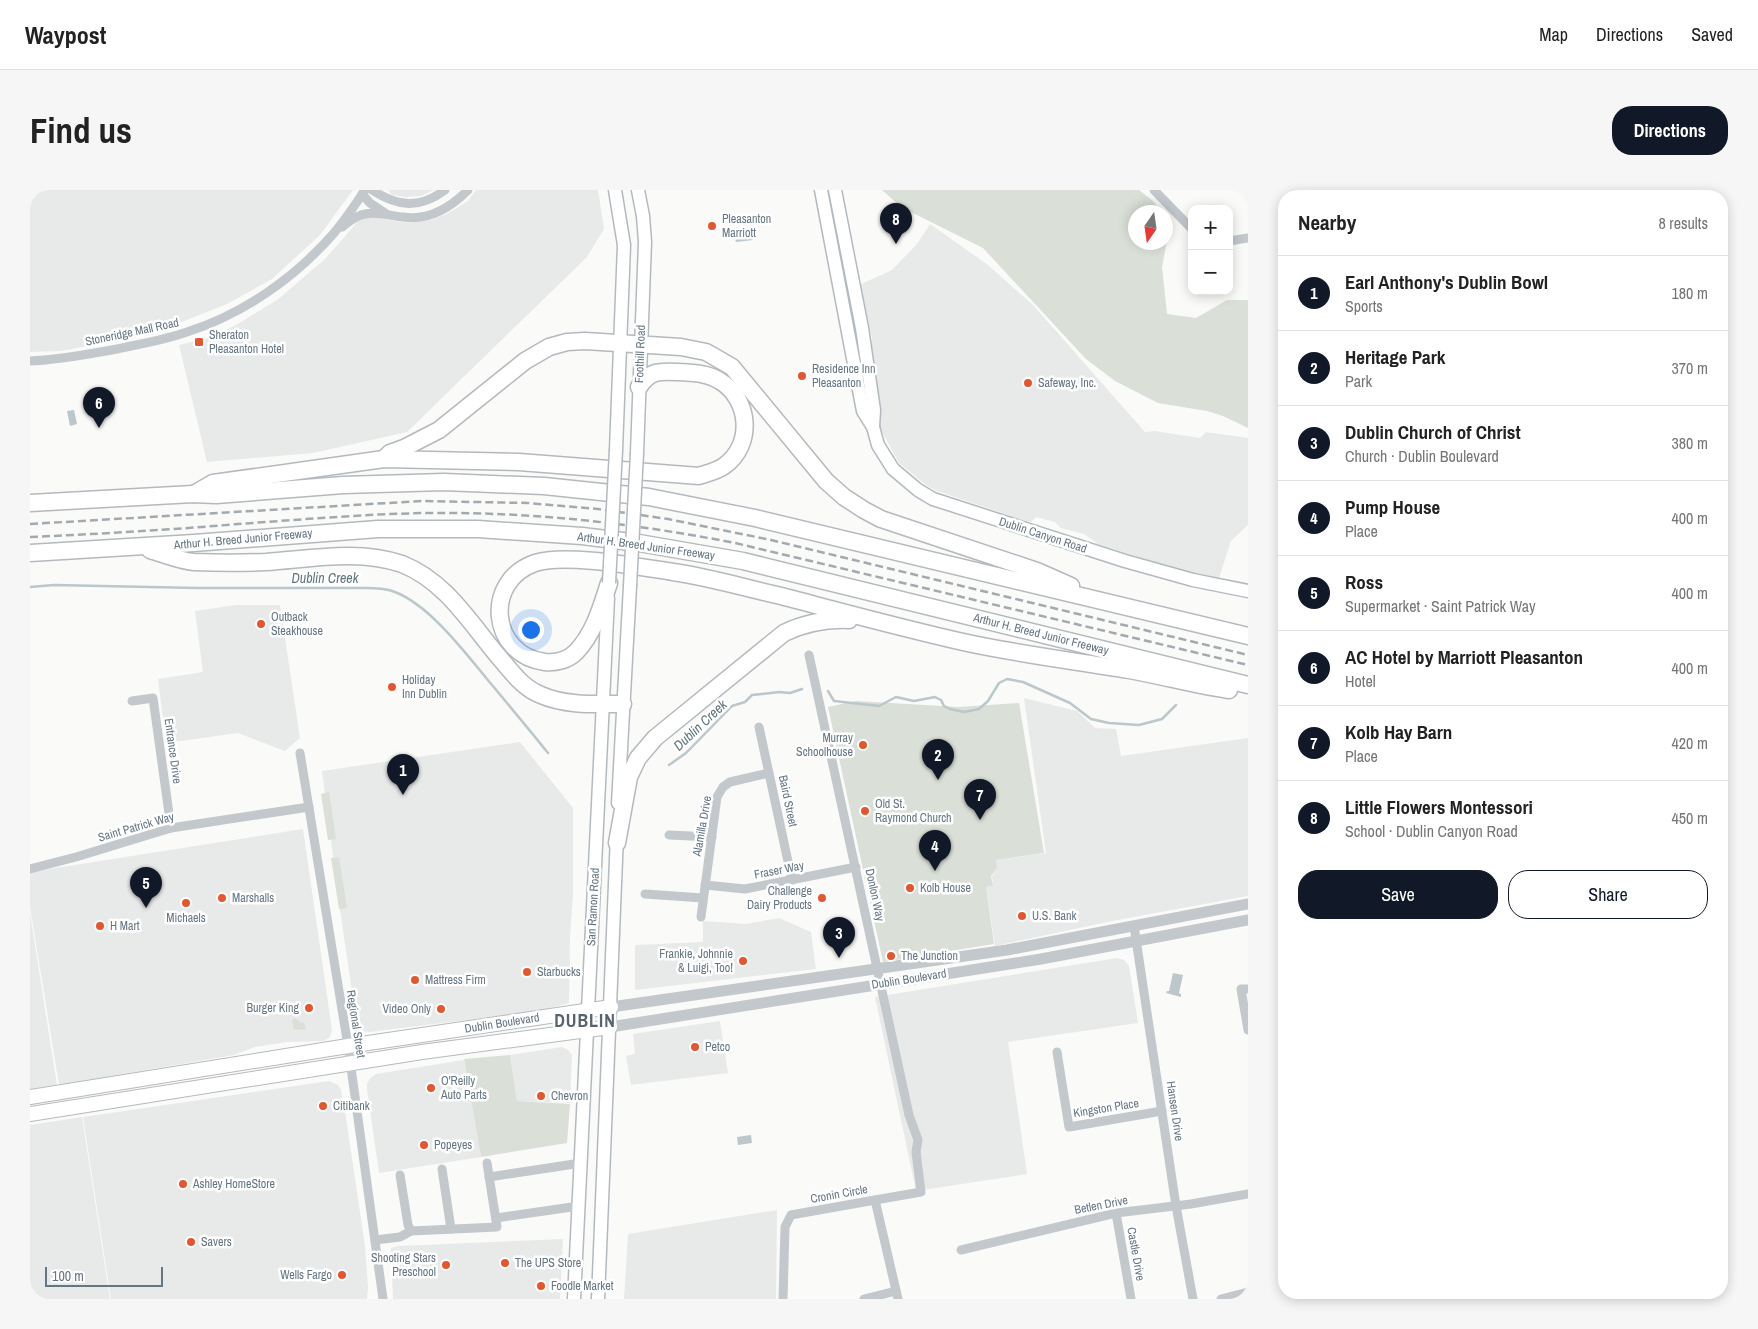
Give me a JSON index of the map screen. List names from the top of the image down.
{
  "streets": {
    "highway": ["Arthur H. Breed Junior Freeway"],
    "main road": [
      "Foothill Road",
      "Dublin Canyon Road",
      "San Ramon Road",
      "Dublin Boulevard"
    ],
    "street": [
      "Stoneridge Mall Road",
      "Entrance Drive",
      "Baird Street",
      "Alamilla Drive",
      "Saint Patrick Way",
      "Fraser Way",
      "Donlon Way",
      "Regional Street",
      "Kingston Place",
      "Hansen Drive",
      "Cronin Circle",
      "Betlen Drive",
      "Castle Drive"
    ]
  },
  "crossings": [
    ["Foothill Road", "San Ramon Road"],
    ["Entrance Drive", "Saint Patrick Way"],
    ["Baird Street", "Alamilla Drive"],
    ["Baird Street", "Fraser Way"],
    ["Alamilla Drive", "Fraser Way"],
    ["Saint Patrick Way", "Regional Street"],
    ["Fraser Way", "Donlon Way"],
    ["Donlon Way", "Dublin Boulevard"],
    ["Donlon Way", "Cronin Circle"],
    ["San Ramon Road", "Dublin Boulevard"],
    ["Dublin Boulevard", "Regional Street"],
    ["Dublin Boulevard", "Hansen Drive"],
    ["Kingston Place", "Hansen Drive"],
    ["Hansen Drive", "Betlen Drive"],
    ["Betlen Drive", "Castle Drive"]
  ],
  "districts": ["DUBLIN"],
  "water": ["Dublin Creek"],
  "places": {
    "other": [
      "Pleasanton Marriott",
      "Residence Inn Pleasanton",
      "Safeway, Inc.",
      "Outback Steakhouse",
      "Holiday Inn Dublin",
      "Murray Schoolhouse",
      "Old St. Raymond Church",
      "Kolb House",
      "Marshalls",
      "Challenge Dairy Products",
      "Michaels",
      "U.S. Bank",
      "H Mart",
      "The Junction",
      "Frankie, Johnnie & Luigi, Too!",
      "Starbucks",
      "Mattress Firm",
      "Burger King",
      "Video Only",
      "Petco",
      "O'Reilly Auto Parts",
      "Chevron",
      "Citibank",
      "Popeyes",
      "Ashley HomeStore",
      "Savers",
      "The UPS Store",
      "Shooting Stars Preschool",
      "Wells Fargo",
      "Foodle Market"
    ],
    "transit": ["Sheraton Pleasanton Hotel"]
  },
  "scale_bar": "100 m",
  "north": "bottom",
  "page": {
    "header": "Waypost",
    "nav": ["Map", "Directions", "Saved"],
    "buttons": [
      "Directions",
      ["Save", "Share"]
    ],
    "title": "Find us",
    "heading": ["Nearby", "8 results"],
    "pins": [
      "8",
      "6",
      "2",
      "1",
      "7",
      "4",
      "5",
      "3"
    ],
    "map_buttons": ["+", "−"],
    "list": [
      {
        "mark": "1",
        "name": "Earl Anthony's Dublin Bowl",
        "note": "Sports",
        "value": "180 m"
      },
      {
        "mark": "2",
        "name": "Heritage Park",
        "note": "Park",
        "value": "370 m"
      },
      {
        "mark": "3",
        "name": "Dublin Church of Christ",
        "note": "Church · Dublin Boulevard",
        "value": "380 m"
      },
      {
        "mark": "4",
        "name": "Pump House",
        "note": "Place",
        "value": "400 m"
      },
      {
        "mark": "5",
        "name": "Ross",
        "note": "Supermarket · Saint Patrick Way",
        "value": "400 m"
      },
      {
        "mark": "6",
        "name": "AC Hotel by Marriott Pleasanton",
        "note": "Hotel",
        "value": "400 m"
      },
      {
        "mark": "7",
        "name": "Kolb Hay Barn",
        "note": "Place",
        "value": "420 m"
      },
      {
        "mark": "8",
        "name": "Little Flowers Montessori",
        "note": "School · Dublin Canyon Road",
        "value": "450 m"
      }
    ],
    "scale": "100 m"
  }
}
